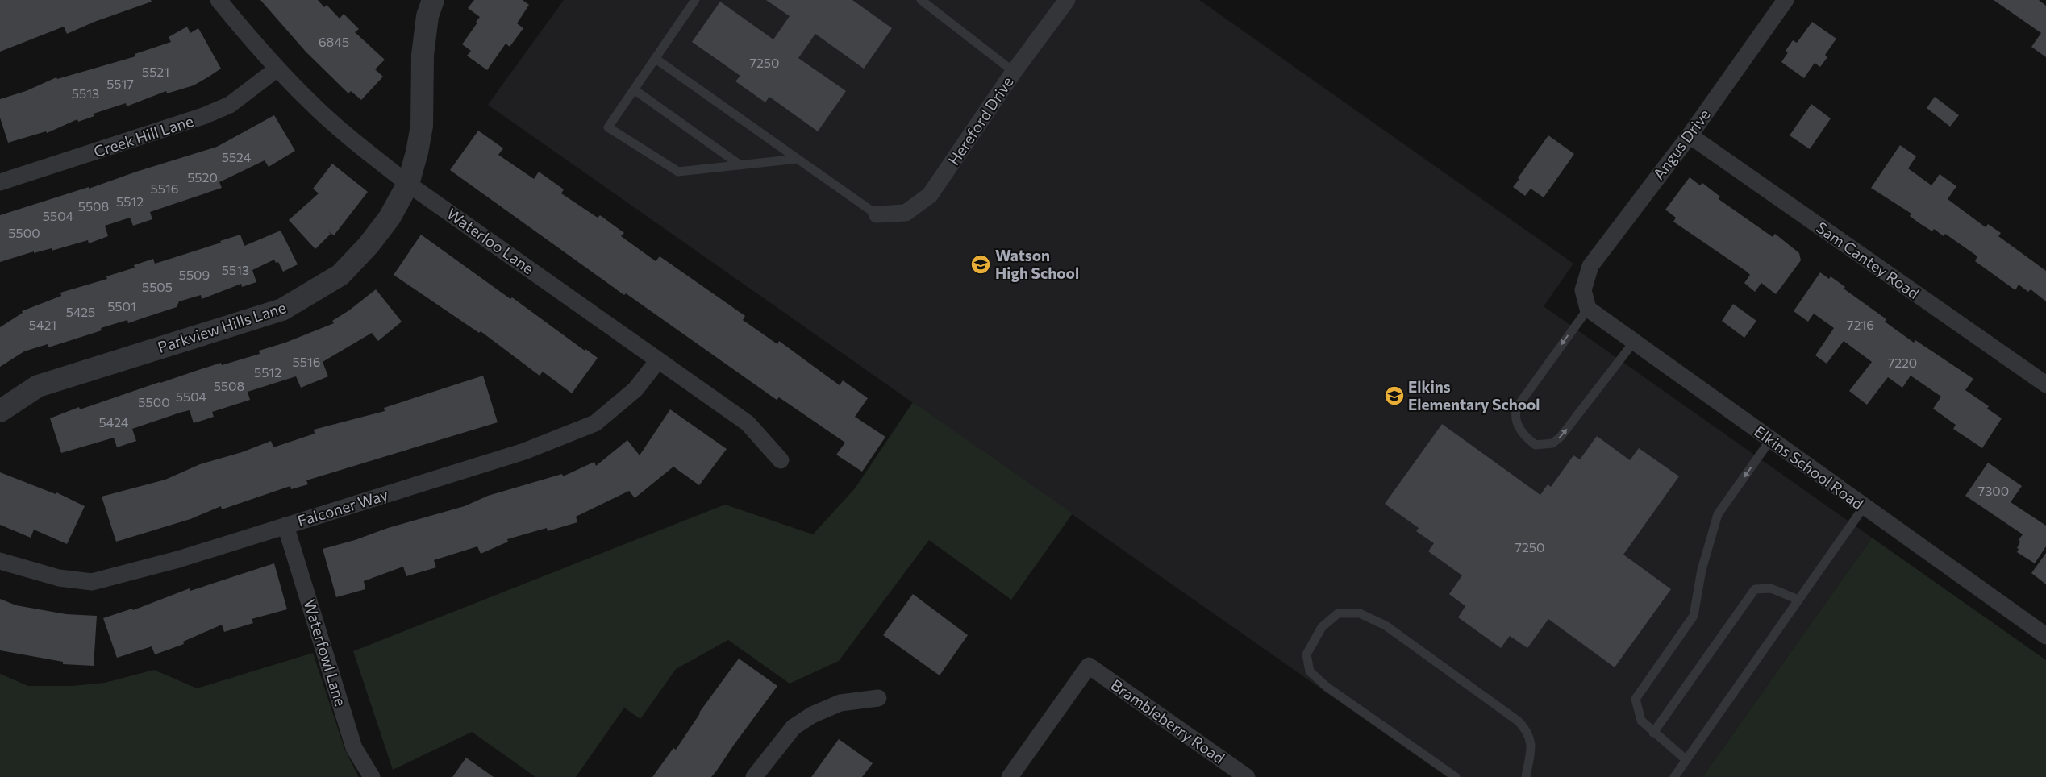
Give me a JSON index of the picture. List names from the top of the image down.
{
  "streets": {
    "street": [
      "Hereford Drive",
      "Creek Hill Lane",
      "Angus Drive",
      "Waterloo Lane",
      "Sam Cantey Road",
      "Parkview Hills Lane",
      "Elkins School Road",
      "Falconer Way",
      "Waterfowl Lane",
      "Brambleberry Road"
    ]
  },
  "crossings": [
    ["Creek Hill Lane", "Waterloo Lane"],
    ["Angus Drive", "Sam Cantey Road"],
    ["Angus Drive", "Elkins School Road"],
    ["Waterloo Lane", "Parkview Hills Lane"],
    ["Waterloo Lane", "Falconer Way"],
    ["Falconer Way", "Waterfowl Lane"]
  ],
  "places": {
    "school or university": ["Watson High School", "Elkins Elementary School"]
  },
  "house_numbers": [
    "6845",
    "7250",
    "5521",
    "5517",
    "5513",
    "5524",
    "5520",
    "5516",
    "5512",
    "5508",
    "5504",
    "5500",
    "5513",
    "5509",
    "5505",
    "5501",
    "5425",
    "5421",
    "7216",
    "5516",
    "7220",
    "5512",
    "5508",
    "5504",
    "5500",
    "5424",
    "7300",
    "7250"
  ]
}
